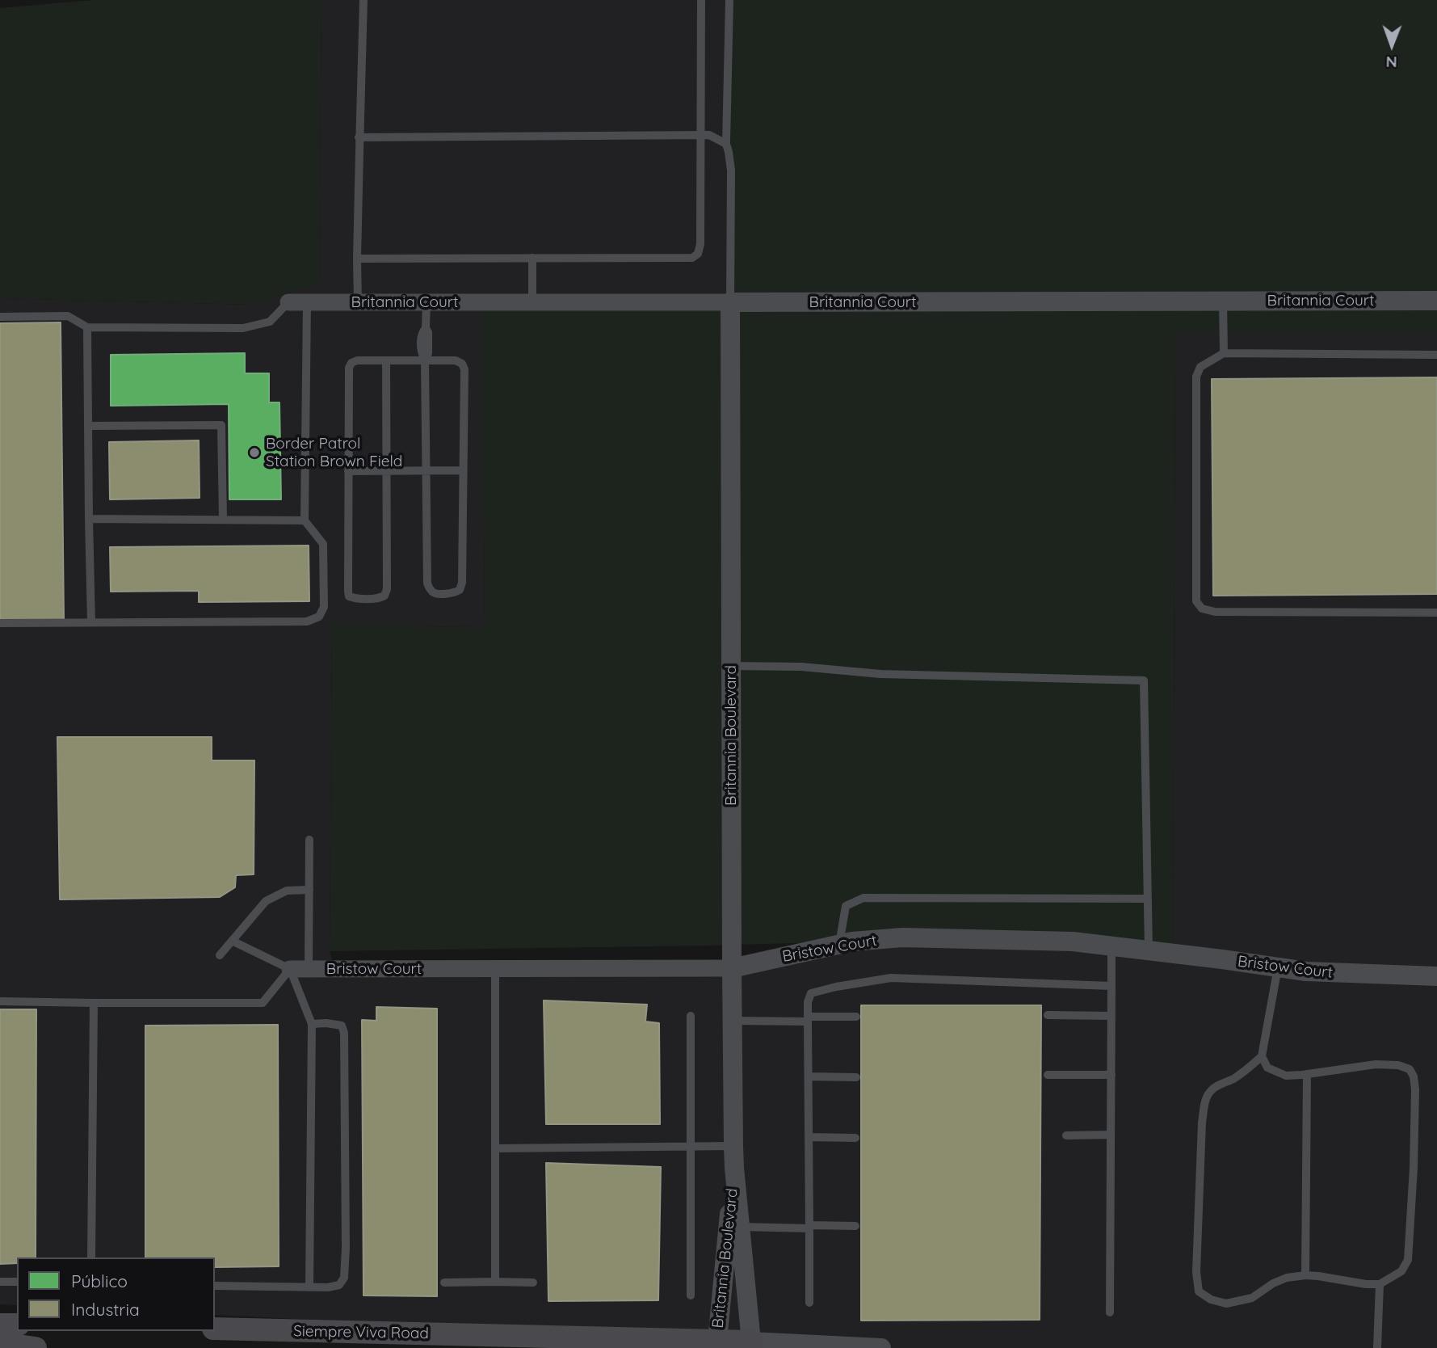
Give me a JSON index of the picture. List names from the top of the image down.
{
  "streets": {
    "main road": ["Siempre Viva Road"],
    "street": ["Britannia Court", "Britannia Boulevard", "Bristow Court"]
  },
  "crossings": [
    ["Britannia Court", "Britannia Boulevard"],
    ["Britannia Boulevard", "Bristow Court"],
    ["Britannia Boulevard", "Siempre Viva Road"]
  ],
  "places": ["Border Patrol Station Brown Field"],
  "legend": ["Público", "Industria"],
  "north": "bottom"
}
